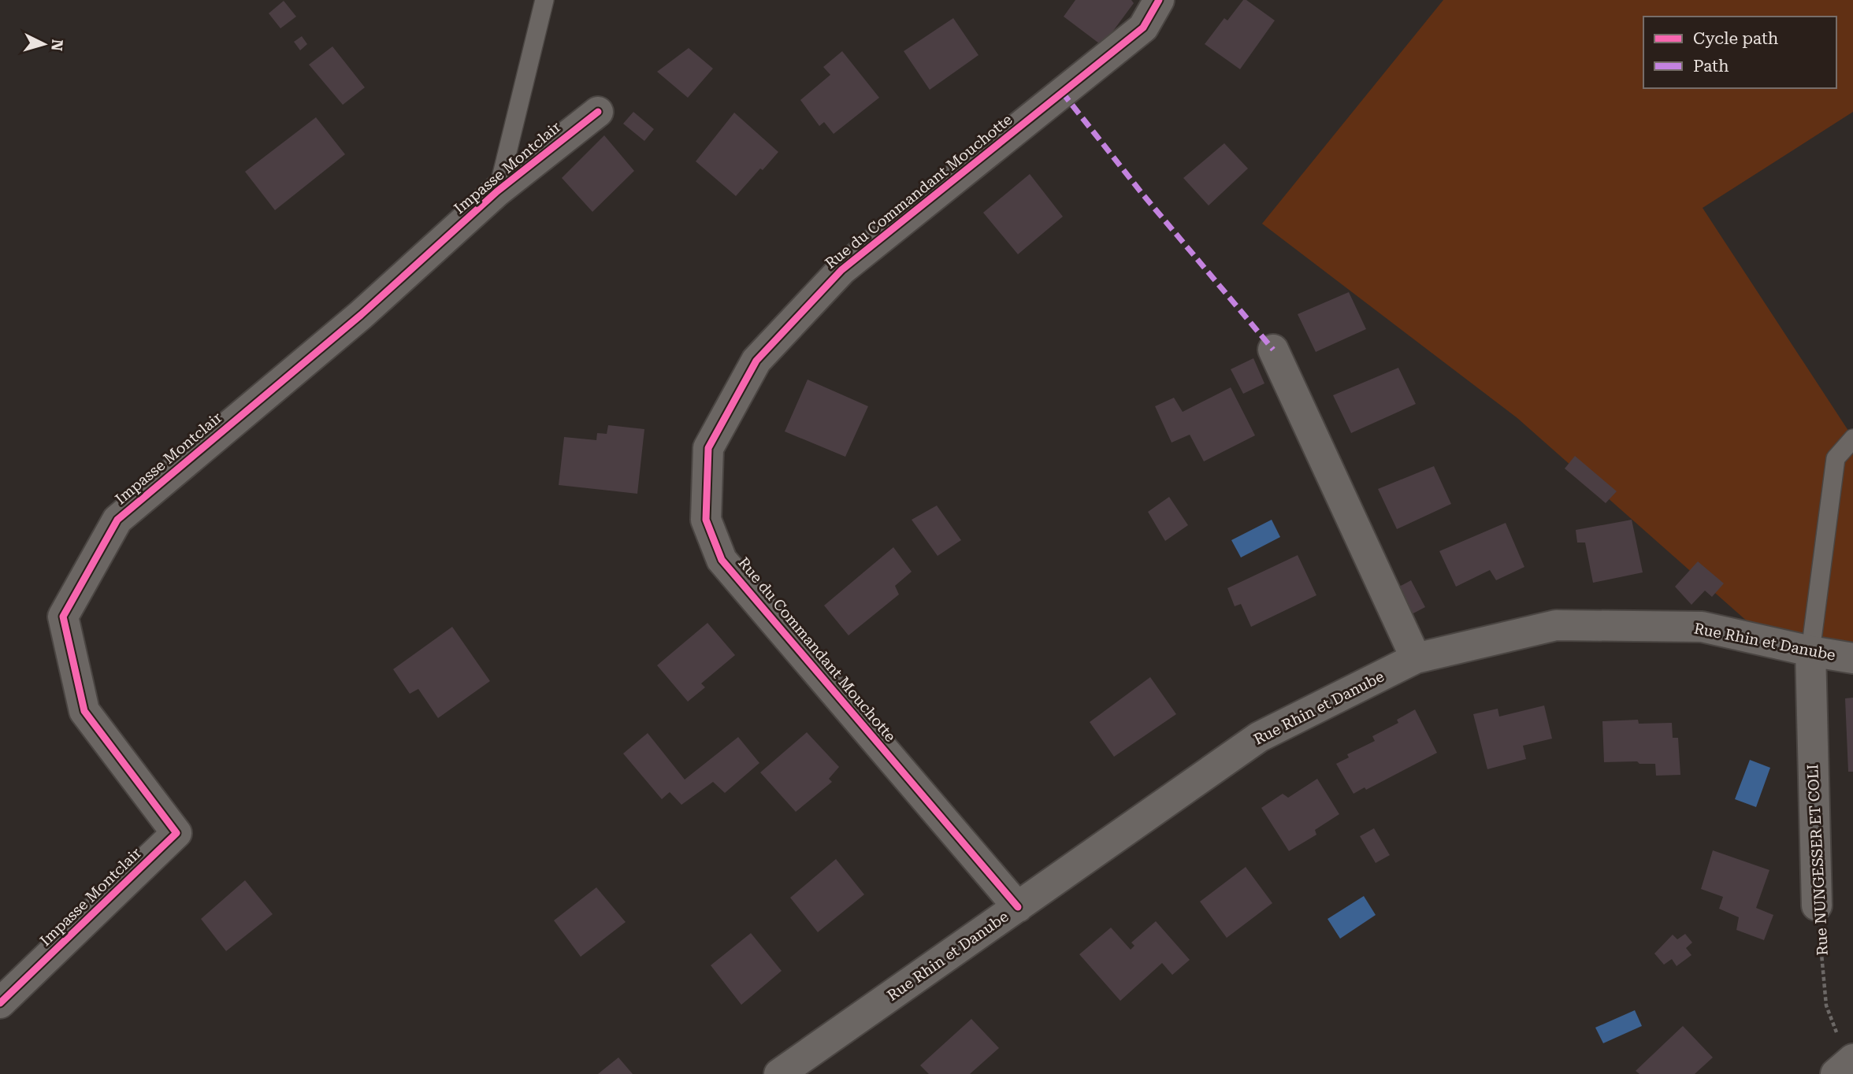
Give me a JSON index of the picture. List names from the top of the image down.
{
  "streets": {
    "street": [
      "Impasse Montclair",
      "Rue du Commandant Mouchotte",
      "Rue Rhin et Danube",
      "Rue NUNGESSER ET COLI"
    ]
  },
  "crossings": [
    ["Rue du Commandant Mouchotte", "Rue Rhin et Danube"],
    ["Rue Rhin et Danube", "Rue NUNGESSER ET COLI"]
  ],
  "legend": ["Cycle path", "Path"],
  "north": "right"
}
